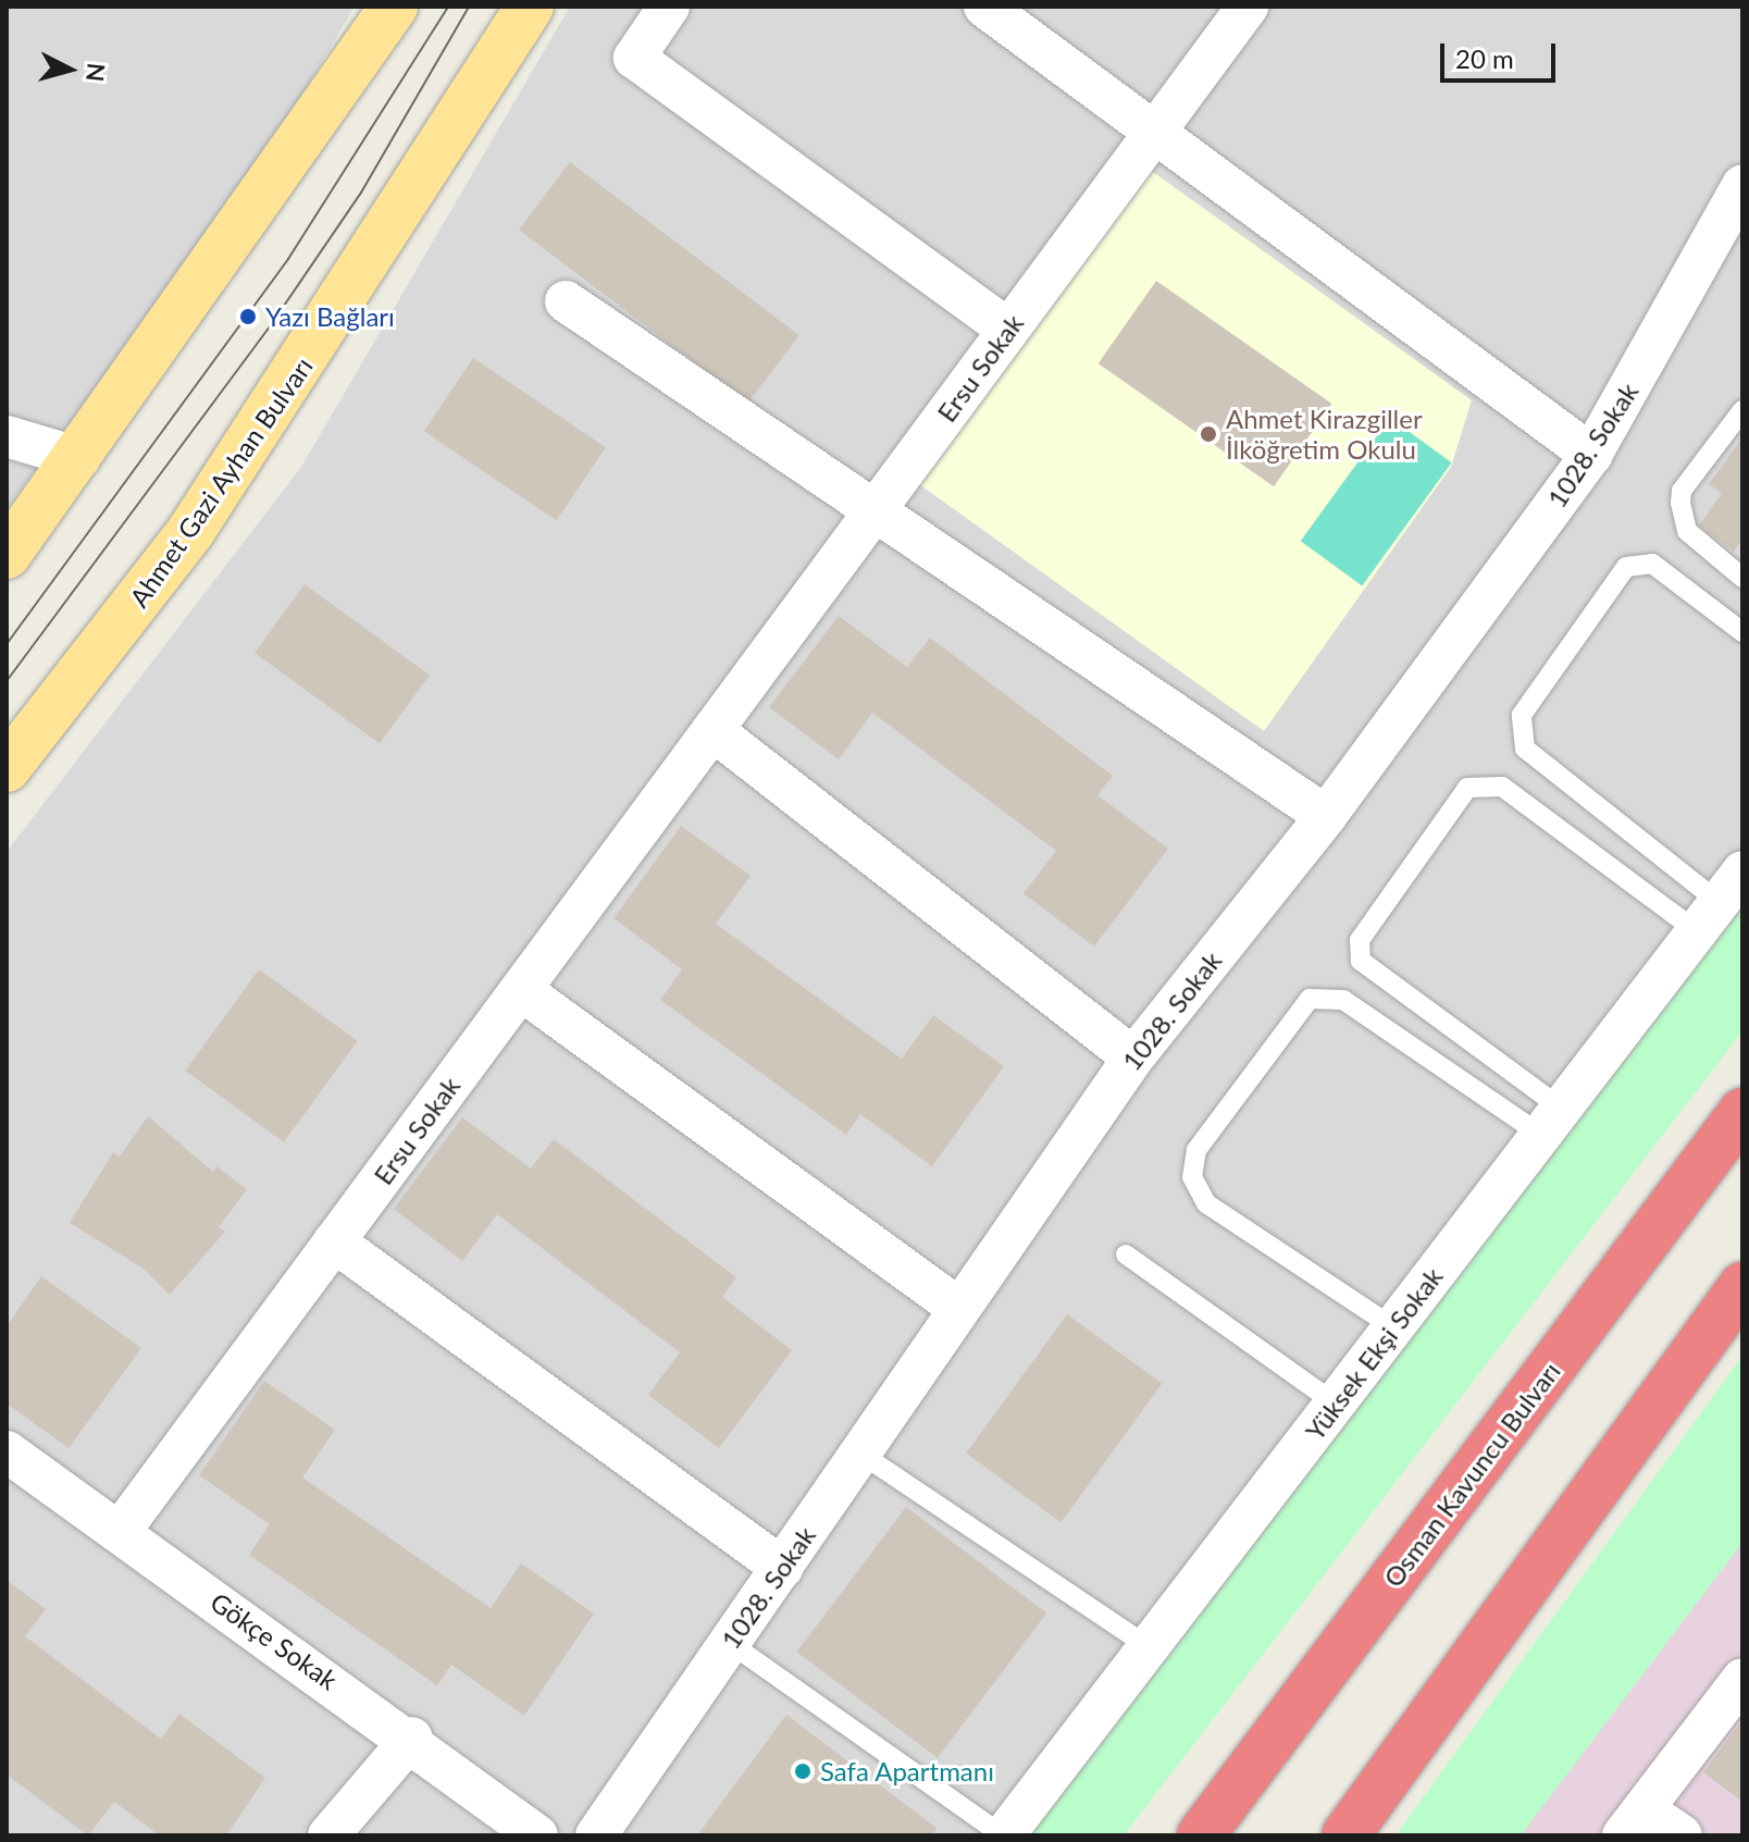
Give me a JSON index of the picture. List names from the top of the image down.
{
  "streets": {
    "highway": ["Osman Kavuncu Bulvarı"],
    "main road": ["Ahmet Gazi Ayhan Bulvarı"],
    "street": [
      "Ersu Sokak",
      "1028. Sokak",
      "Yüksek Ekşi Sokak",
      "Gökçe Sokak"
    ]
  },
  "crossings": [
    ["Ersu Sokak", "Gökçe Sokak"]
  ],
  "places": ["Yazı Bağları", "Ahmet Kirazgiller İlköğretim Okulu", "Safa Apartmanı"],
  "scale_bar": "20 m",
  "north": "right"
}
